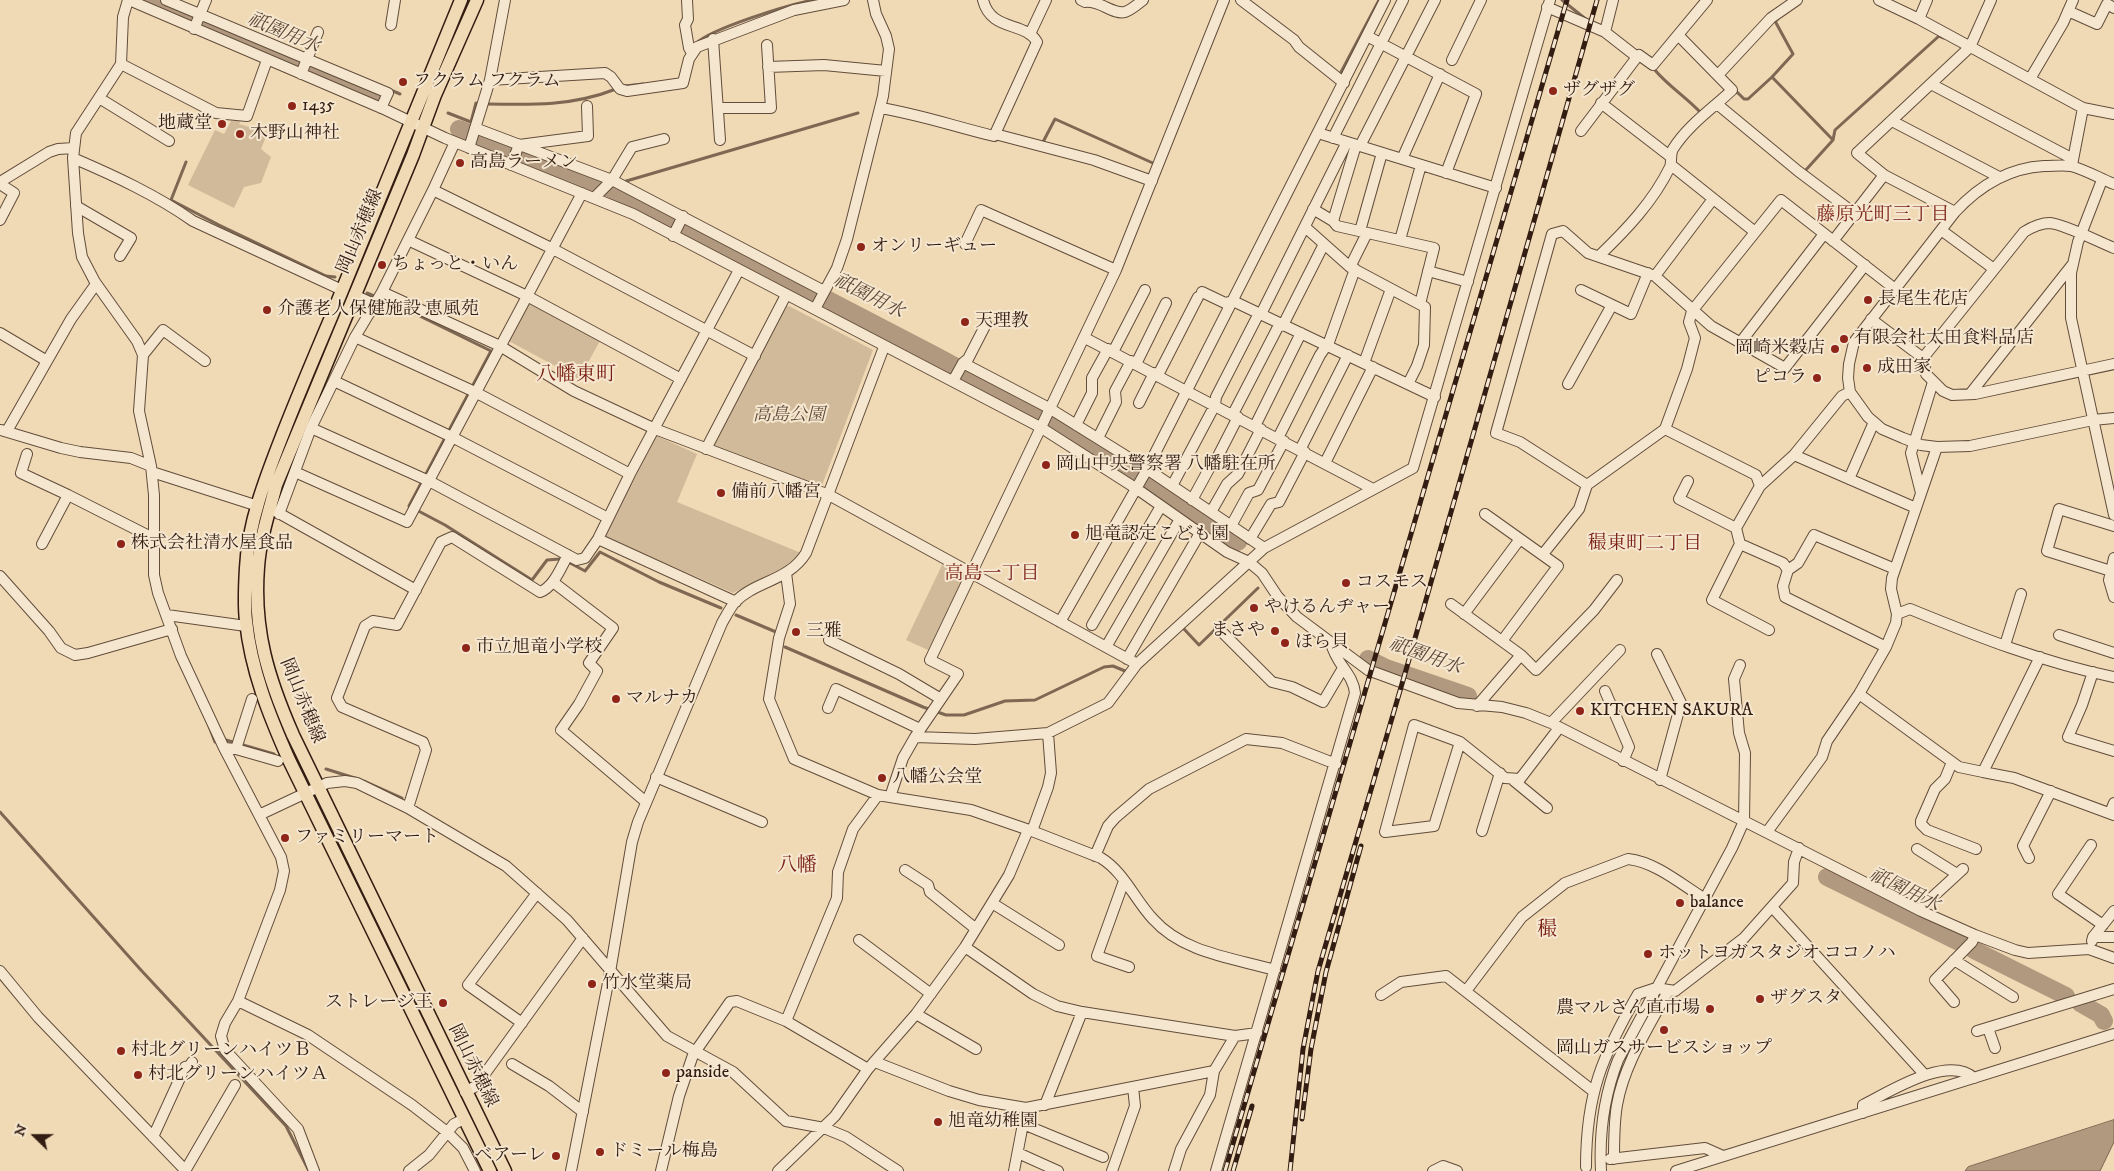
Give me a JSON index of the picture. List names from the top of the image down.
{
  "streets": {
    "main road": ["岡山赤穂線"]
  },
  "districts": [
    "藤原光町三丁目",
    "八幡東町",
    "穝東町二丁目",
    "高島一丁目",
    "八幡",
    "穝"
  ],
  "water": ["祇園用水"],
  "parks": ["高島公園"],
  "places": [
    "フクラム フクラム",
    "ザグザグ",
    "1435",
    "地蔵堂",
    "木野山神社",
    "高島ラーメン",
    "オンリーギュー",
    "ちょっと・いん",
    "長尾生花店",
    "介護老人保健施設 恵風苑",
    "天理教",
    "有限会社太田食料品店",
    "岡崎米穀店",
    "成田家",
    "ピコラ",
    "岡山中央警察署 八幡駐在所",
    "備前八幡宮",
    "旭竜認定こども園",
    "株式会社清水屋食品",
    "コスモス",
    "やけるんヂャー",
    "まさや",
    "三雅",
    "ほら貝",
    "市立旭竜小学校",
    "マルナカ",
    "KITCHEN SAKURA",
    "八幡公会堂",
    "ファミリーマート",
    "balance",
    "ホットヨガスタジオ ココノハ",
    "竹水堂薬局",
    "ザグスタ",
    "ストレージ王",
    "農マルさん直市場",
    "岡山ガスサービスショップ",
    "村北グリーンハイツＢ",
    "panside",
    "村北グリーンハイツＡ",
    "旭竜幼稚園",
    "ドミール梅島",
    "ベアーレ"
  ],
  "north": "left"
}
